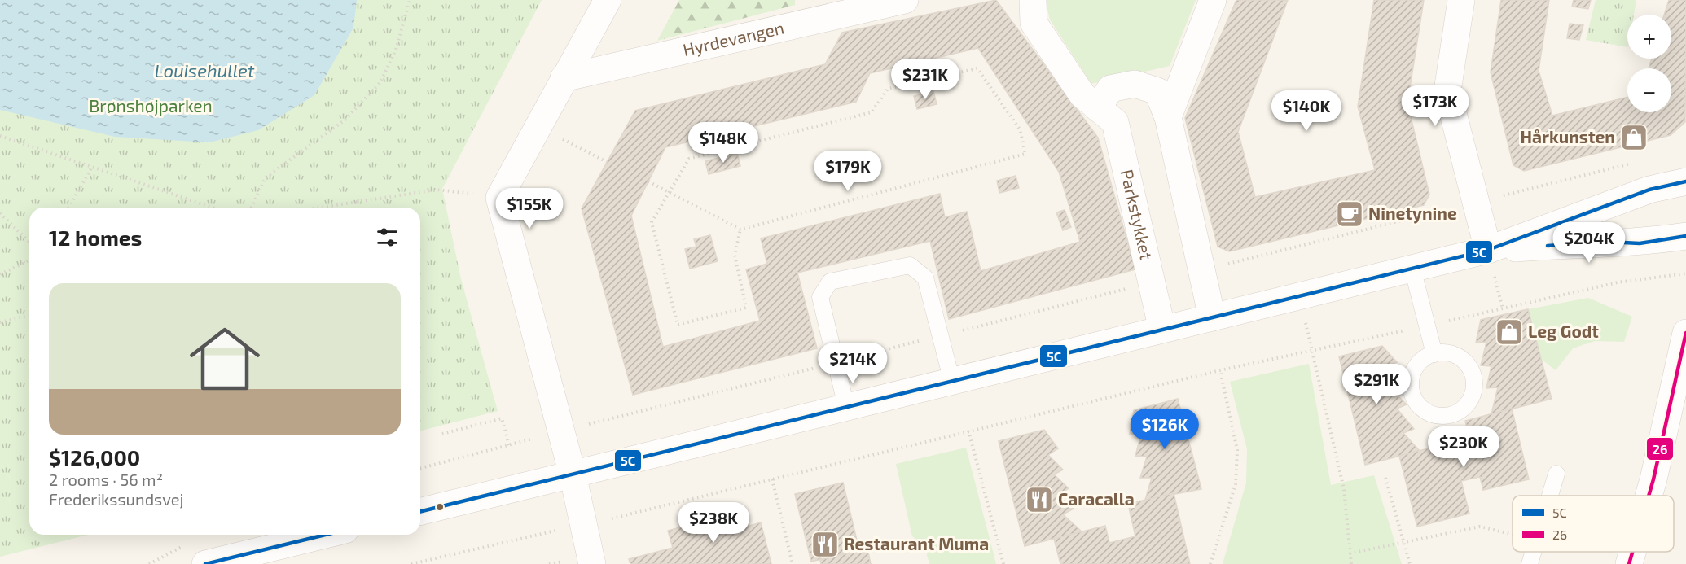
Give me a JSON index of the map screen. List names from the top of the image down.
{
  "streets": {
    "street": ["Hyrdevangen", "Parkstykket"]
  },
  "water": ["Louisehullet"],
  "parks": ["Brønshøjparken"],
  "places": {
    "shop": ["Hårkunsten", "Leg Godt"],
    "cafe": ["Ninetynine"],
    "restaurant": ["Caracalla", "Restaurant Muma"]
  },
  "lines": ["transit line 5C", "transit line 26"],
  "legend": ["5C", "26"],
  "page": {
    "map_buttons": ["+", "−"],
    "price": [
      "$231K",
      "$173K",
      "$140K",
      "$148K",
      "$179K",
      "$155K",
      "$204K",
      "$214K",
      "$291K",
      "$126K",
      "$230K",
      "$238K"
    ],
    "heading": "12 homes",
    "list": [
      {
        "name": "$126,000",
        "note": "2 rooms · 56 m² · Frederikssundsvej"
      }
    ]
  }
}
